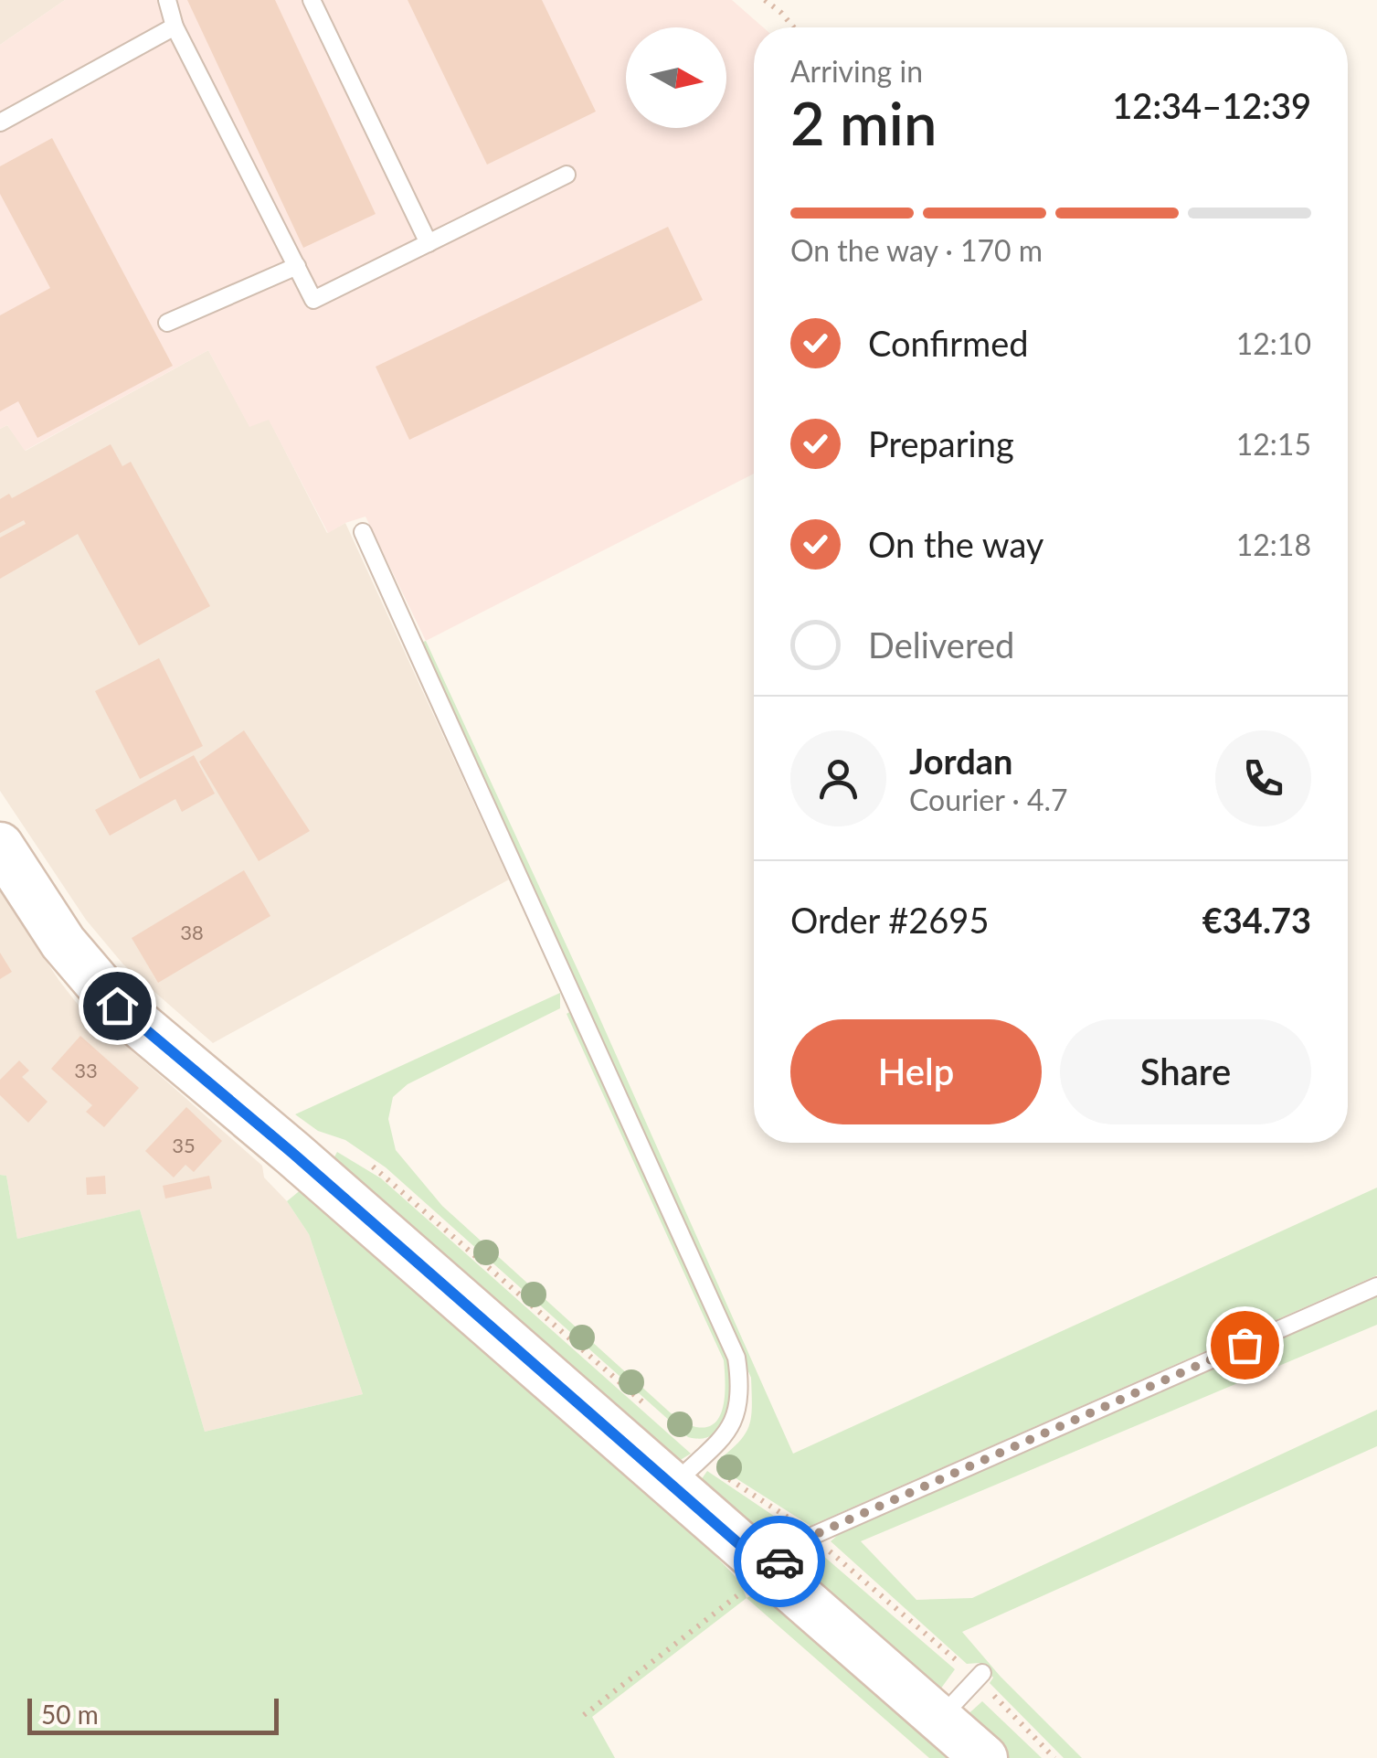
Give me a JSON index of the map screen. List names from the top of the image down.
{
  "house_numbers": ["38", "33", "35"],
  "scale_bar": "50 m",
  "north": "right",
  "page": {
    "heading": ["2 min", "Arriving in", "12:34–12:39"],
    "panel": [
      "Jordan",
      "Courier · 4.7",
      "Order #2695",
      "€34.73"
    ],
    "bar": "On the way · 170 m",
    "list": [
      ["Confirmed", "12:10"],
      ["Preparing", "12:15"],
      ["On the way", "12:18"],
      "Delivered"
    ],
    "buttons": ["Help", "Share"],
    "scale": "50 m"
  }
}
